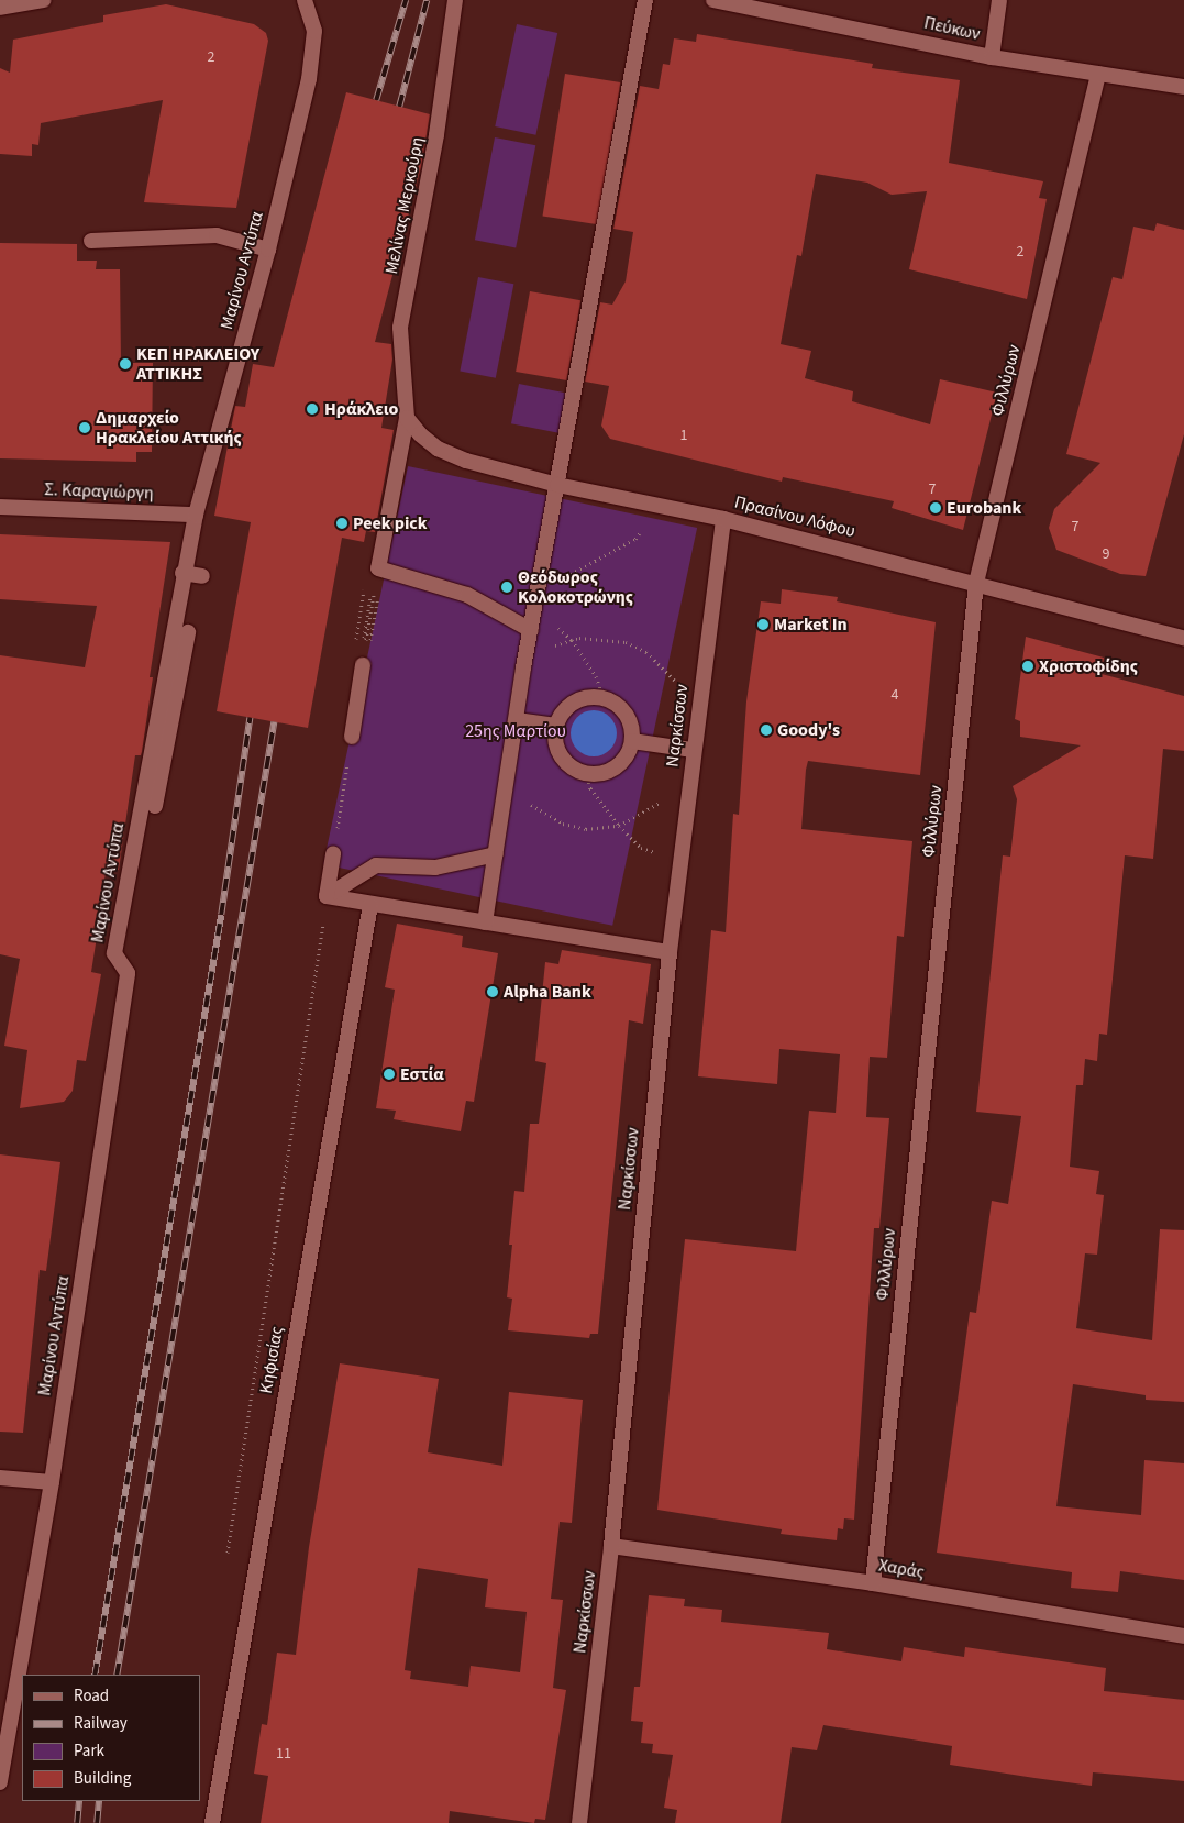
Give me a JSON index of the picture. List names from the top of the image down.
{
  "streets": {
    "street": [
      "Πεύκων",
      "Μελίνας Μερκούρη",
      "Μαρίνου Αντύπα",
      "Φιλλύρων",
      "Σ. Καραγιώργη",
      "Πρασίνου Λόφου",
      "Ναρκίσσων",
      "Κηφισίας",
      "Χαράς"
    ]
  },
  "crossings": [
    ["Πεύκων", "Φιλλύρων"],
    ["Μελίνας Μερκούρη", "Πρασίνου Λόφου"],
    ["Μαρίνου Αντύπα", "Σ. Καραγιώργη"],
    ["Φιλλύρων", "Πρασίνου Λόφου"],
    ["Φιλλύρων", "Χαράς"],
    ["Πρασίνου Λόφου", "Ναρκίσσων"],
    ["Ναρκίσσων", "Χαράς"]
  ],
  "parks": ["25ης Μαρτίου"],
  "places": [
    "ΚΕΠ ΗΡΑΚΛΕΙΟΥ ΑΤΤΙΚΗΣ",
    "Ηράκλειο",
    "Δημαρχείο Ηρακλείου Αττικής",
    "Eurobank",
    "Peek pick",
    "Θεόδωρος Κολοκοτρώνης",
    "Market In",
    "Χριστοφίδης",
    "Goody's",
    "Alpha Bank",
    "Εστία"
  ],
  "house_numbers": [
    "2",
    "2",
    "1",
    "7",
    "7",
    "9",
    "4",
    "11"
  ],
  "legend": [
    "Road",
    "Railway",
    "Park",
    "Building"
  ]
}
